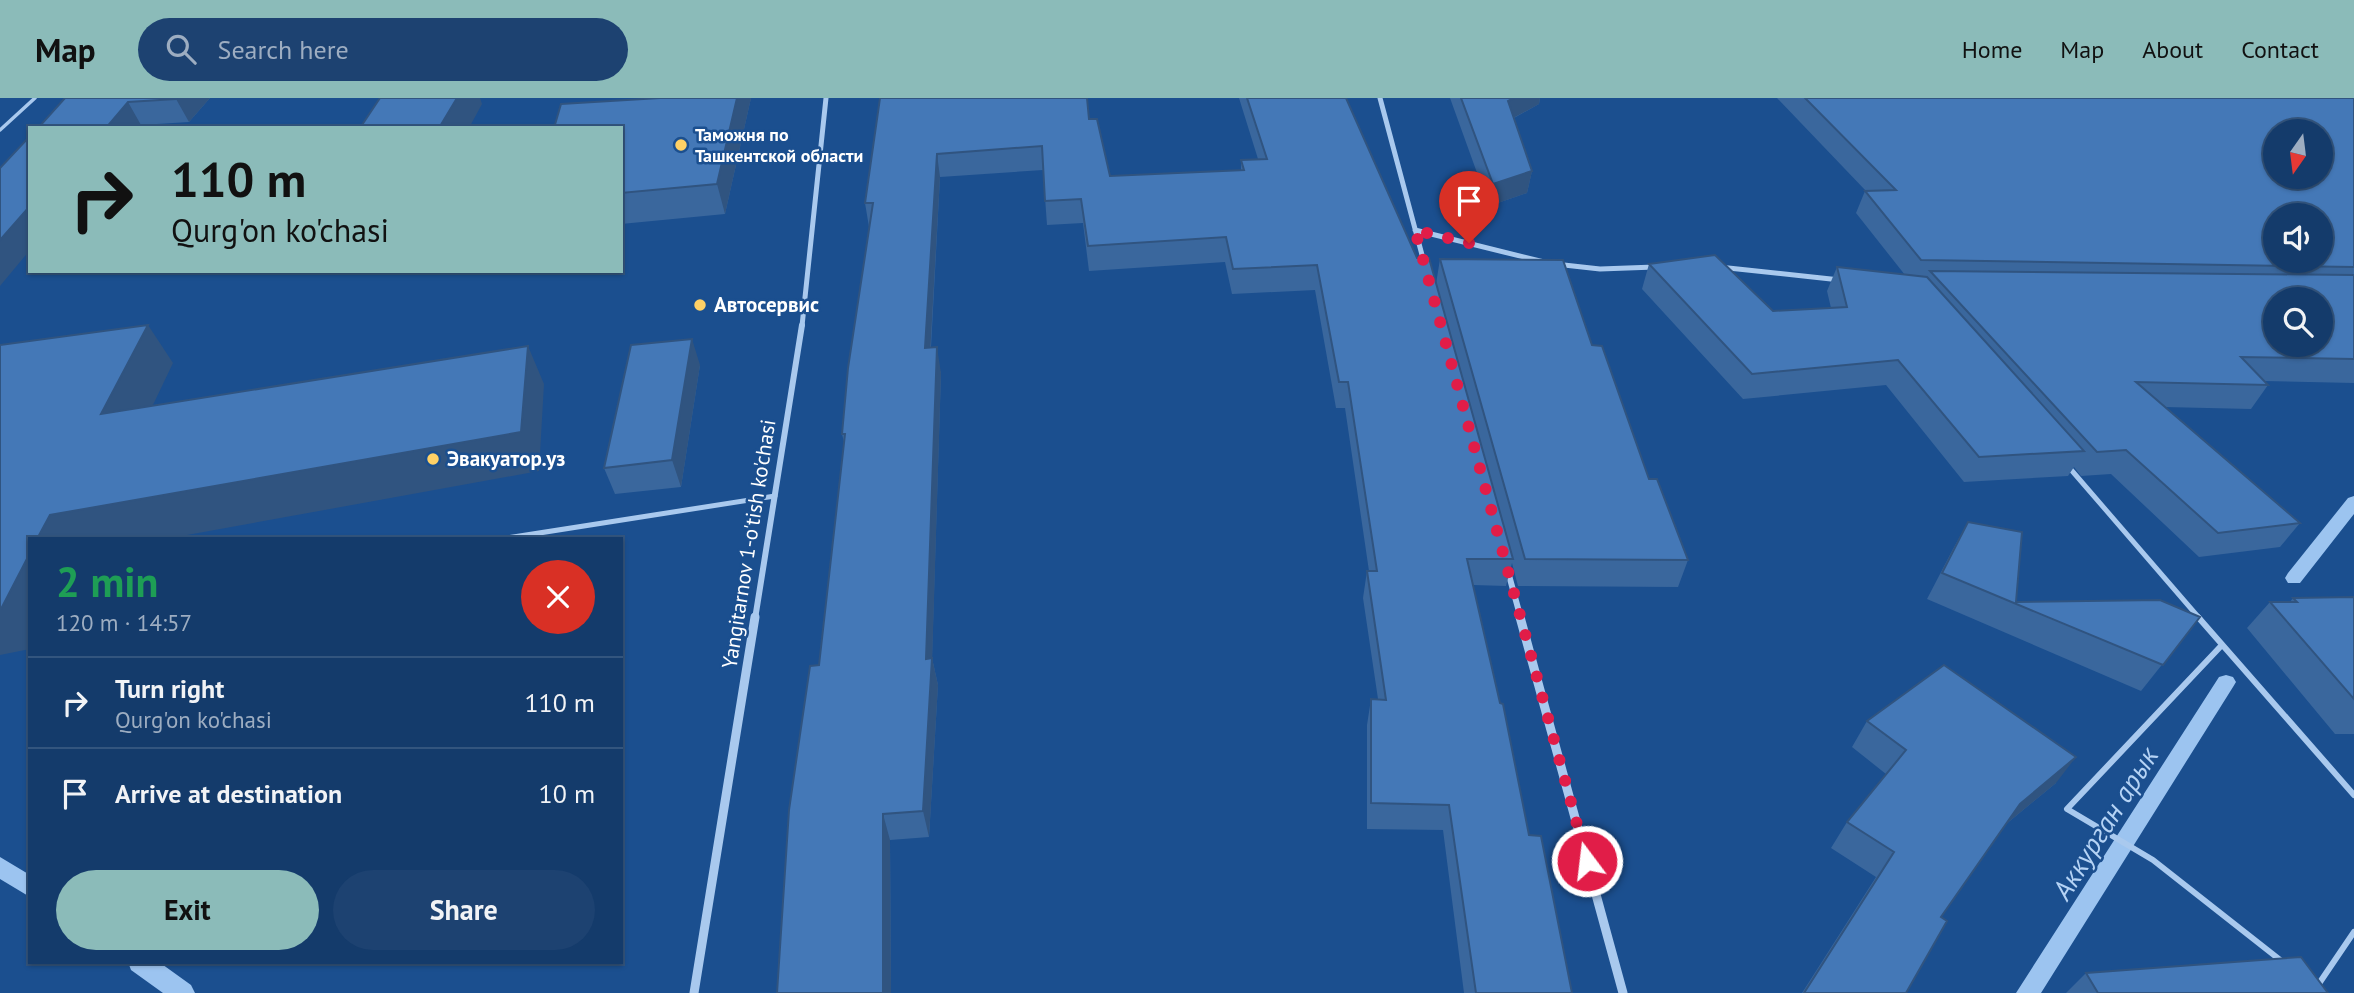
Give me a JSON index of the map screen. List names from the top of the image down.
{
  "streets": {
    "street": ["Yangitarnov 1-o'tish ko'chasi"]
  },
  "water": ["Аккурган арык"],
  "places": ["Таможня по Ташкентской области", "Автосервис", "Эвакуатор.уз"],
  "north": "bottom",
  "page": {
    "header": "Map",
    "search": "Search here",
    "nav": [
      "Home",
      "Map",
      "About",
      "Contact"
    ],
    "turn": ["110 m", "Qurg'on ko'chasi"],
    "heading": ["2 min", "120 m · 14:57"],
    "list": [
      {
        "name": "Turn right",
        "note": "Qurg'on ko'chasi",
        "value": "110 m"
      },
      {
        "name": "Arrive at destination",
        "value": "10 m"
      }
    ],
    "buttons": ["Exit", "Share"]
  }
}
